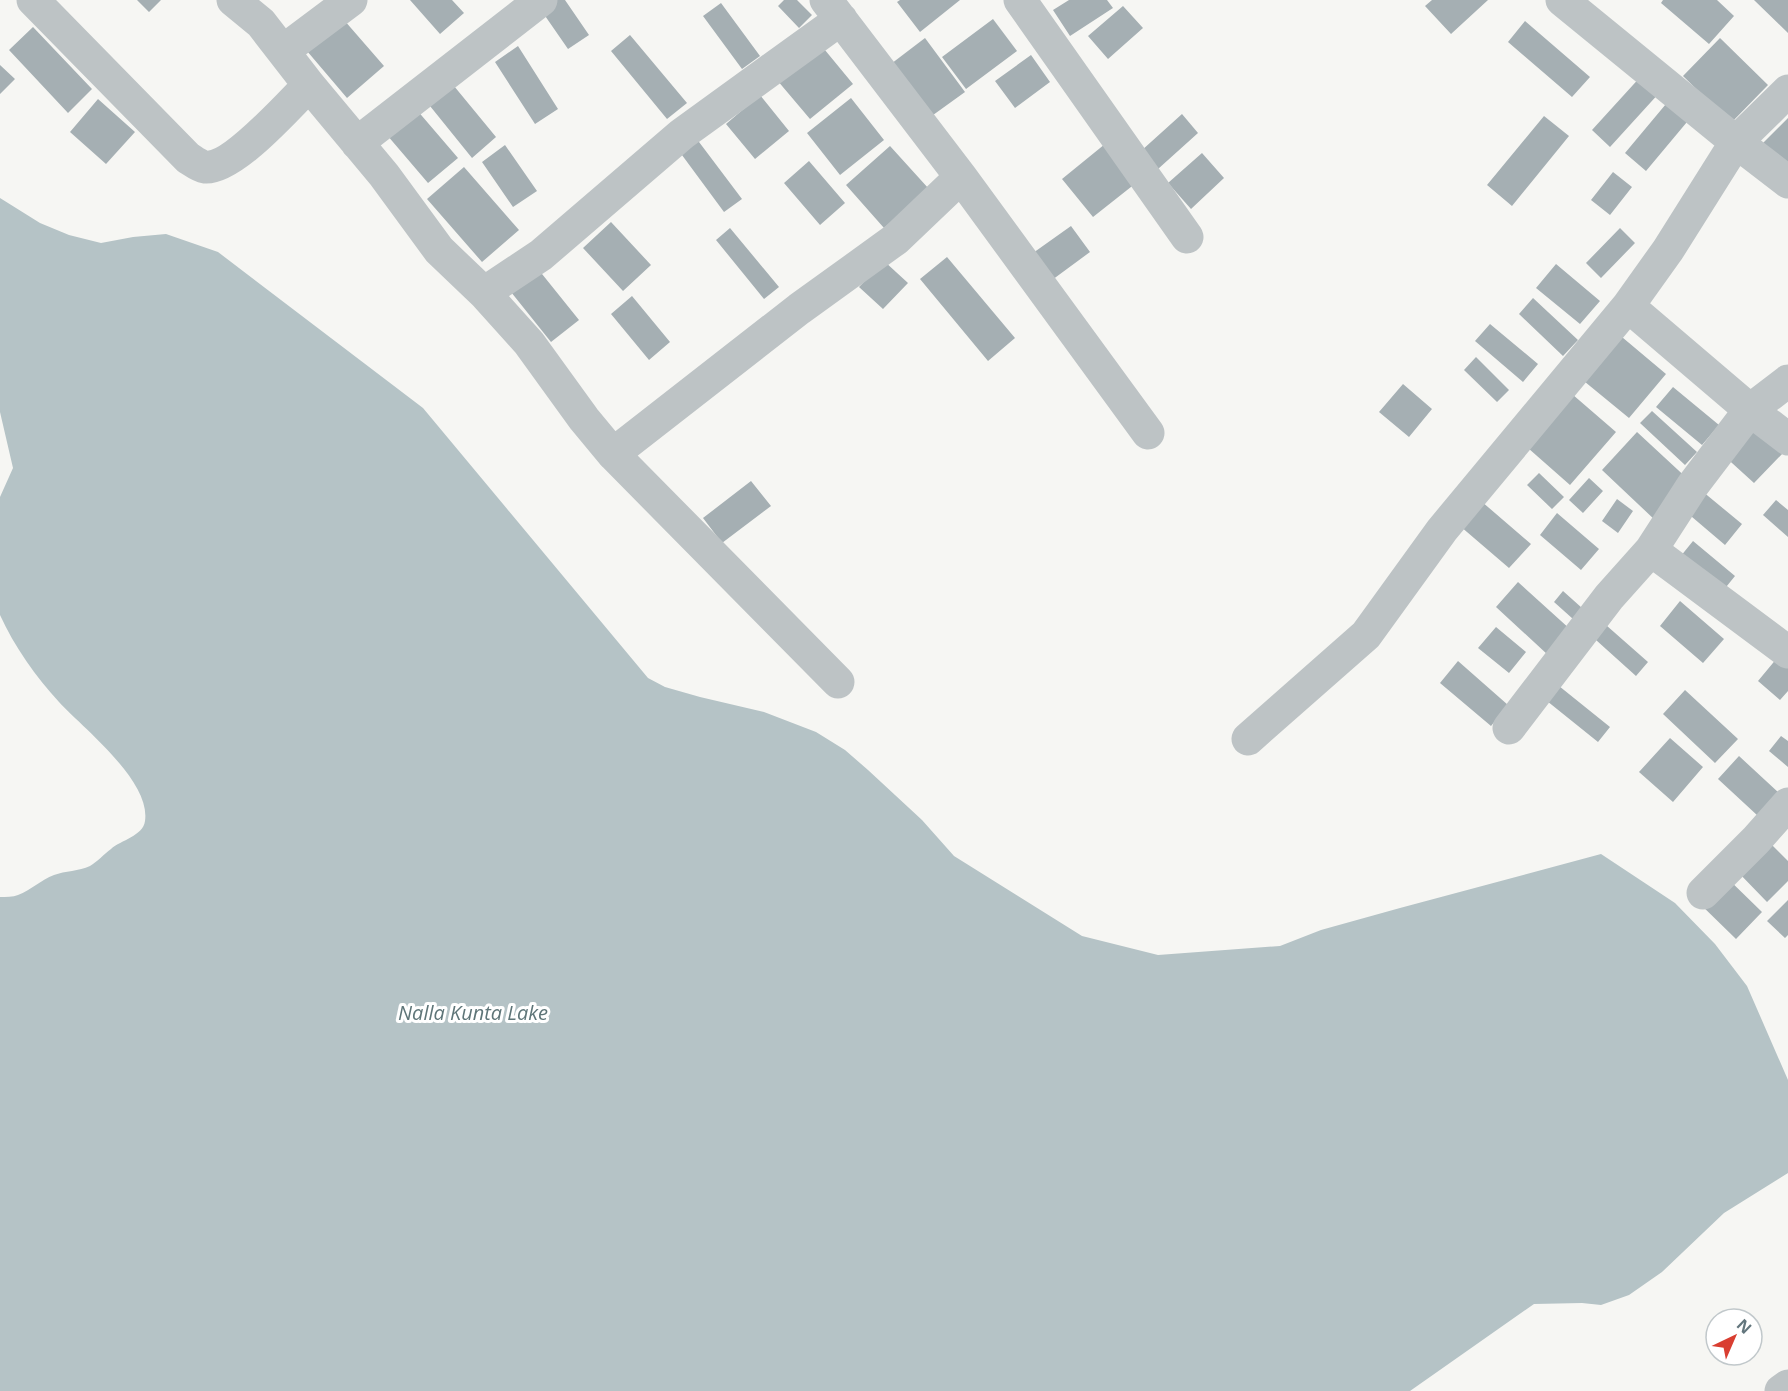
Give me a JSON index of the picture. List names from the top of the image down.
{
  "water": ["Nalla Kunta Lake"],
  "north": "top right"
}
